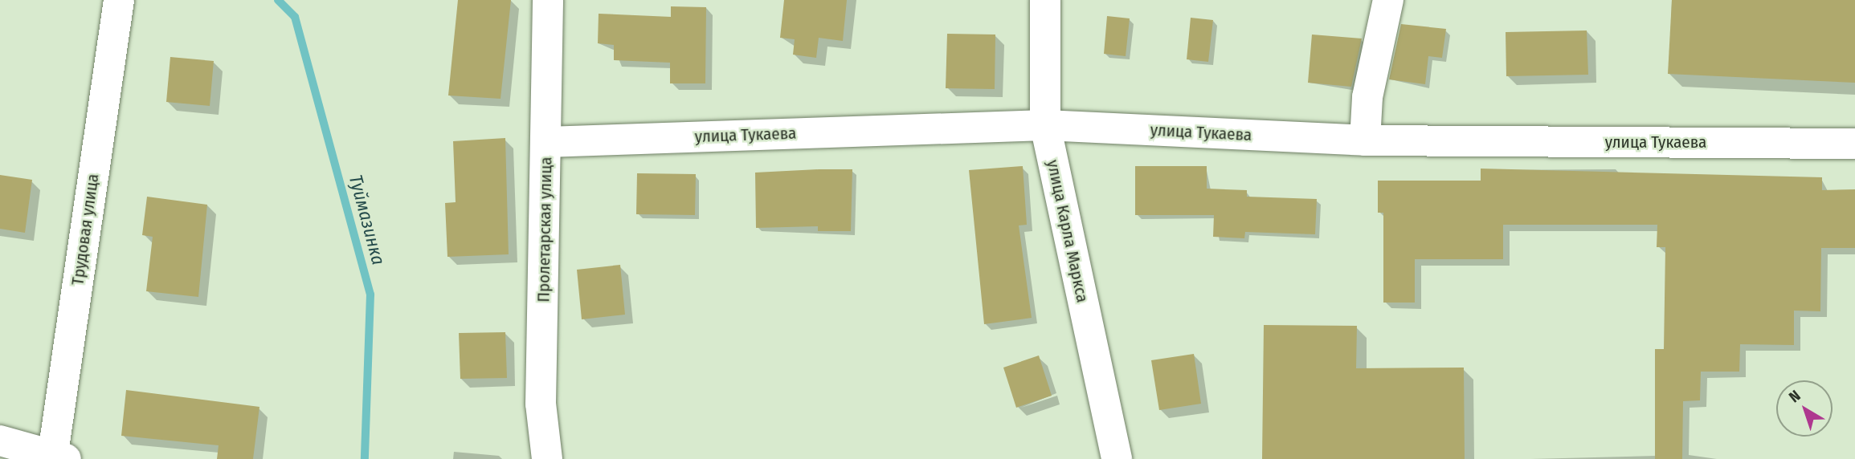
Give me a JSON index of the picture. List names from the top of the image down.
{
  "streets": {
    "street": [
      "улица Тукаева",
      "Трудовая улица",
      "Пролетарская улица",
      "улица Карла Маркса"
    ]
  },
  "crossings": [
    ["улица Тукаева", "Пролетарская улица"],
    ["улица Тукаева", "улица Карла Маркса"]
  ],
  "water": ["Туймазинка"],
  "north": "top left"
}
